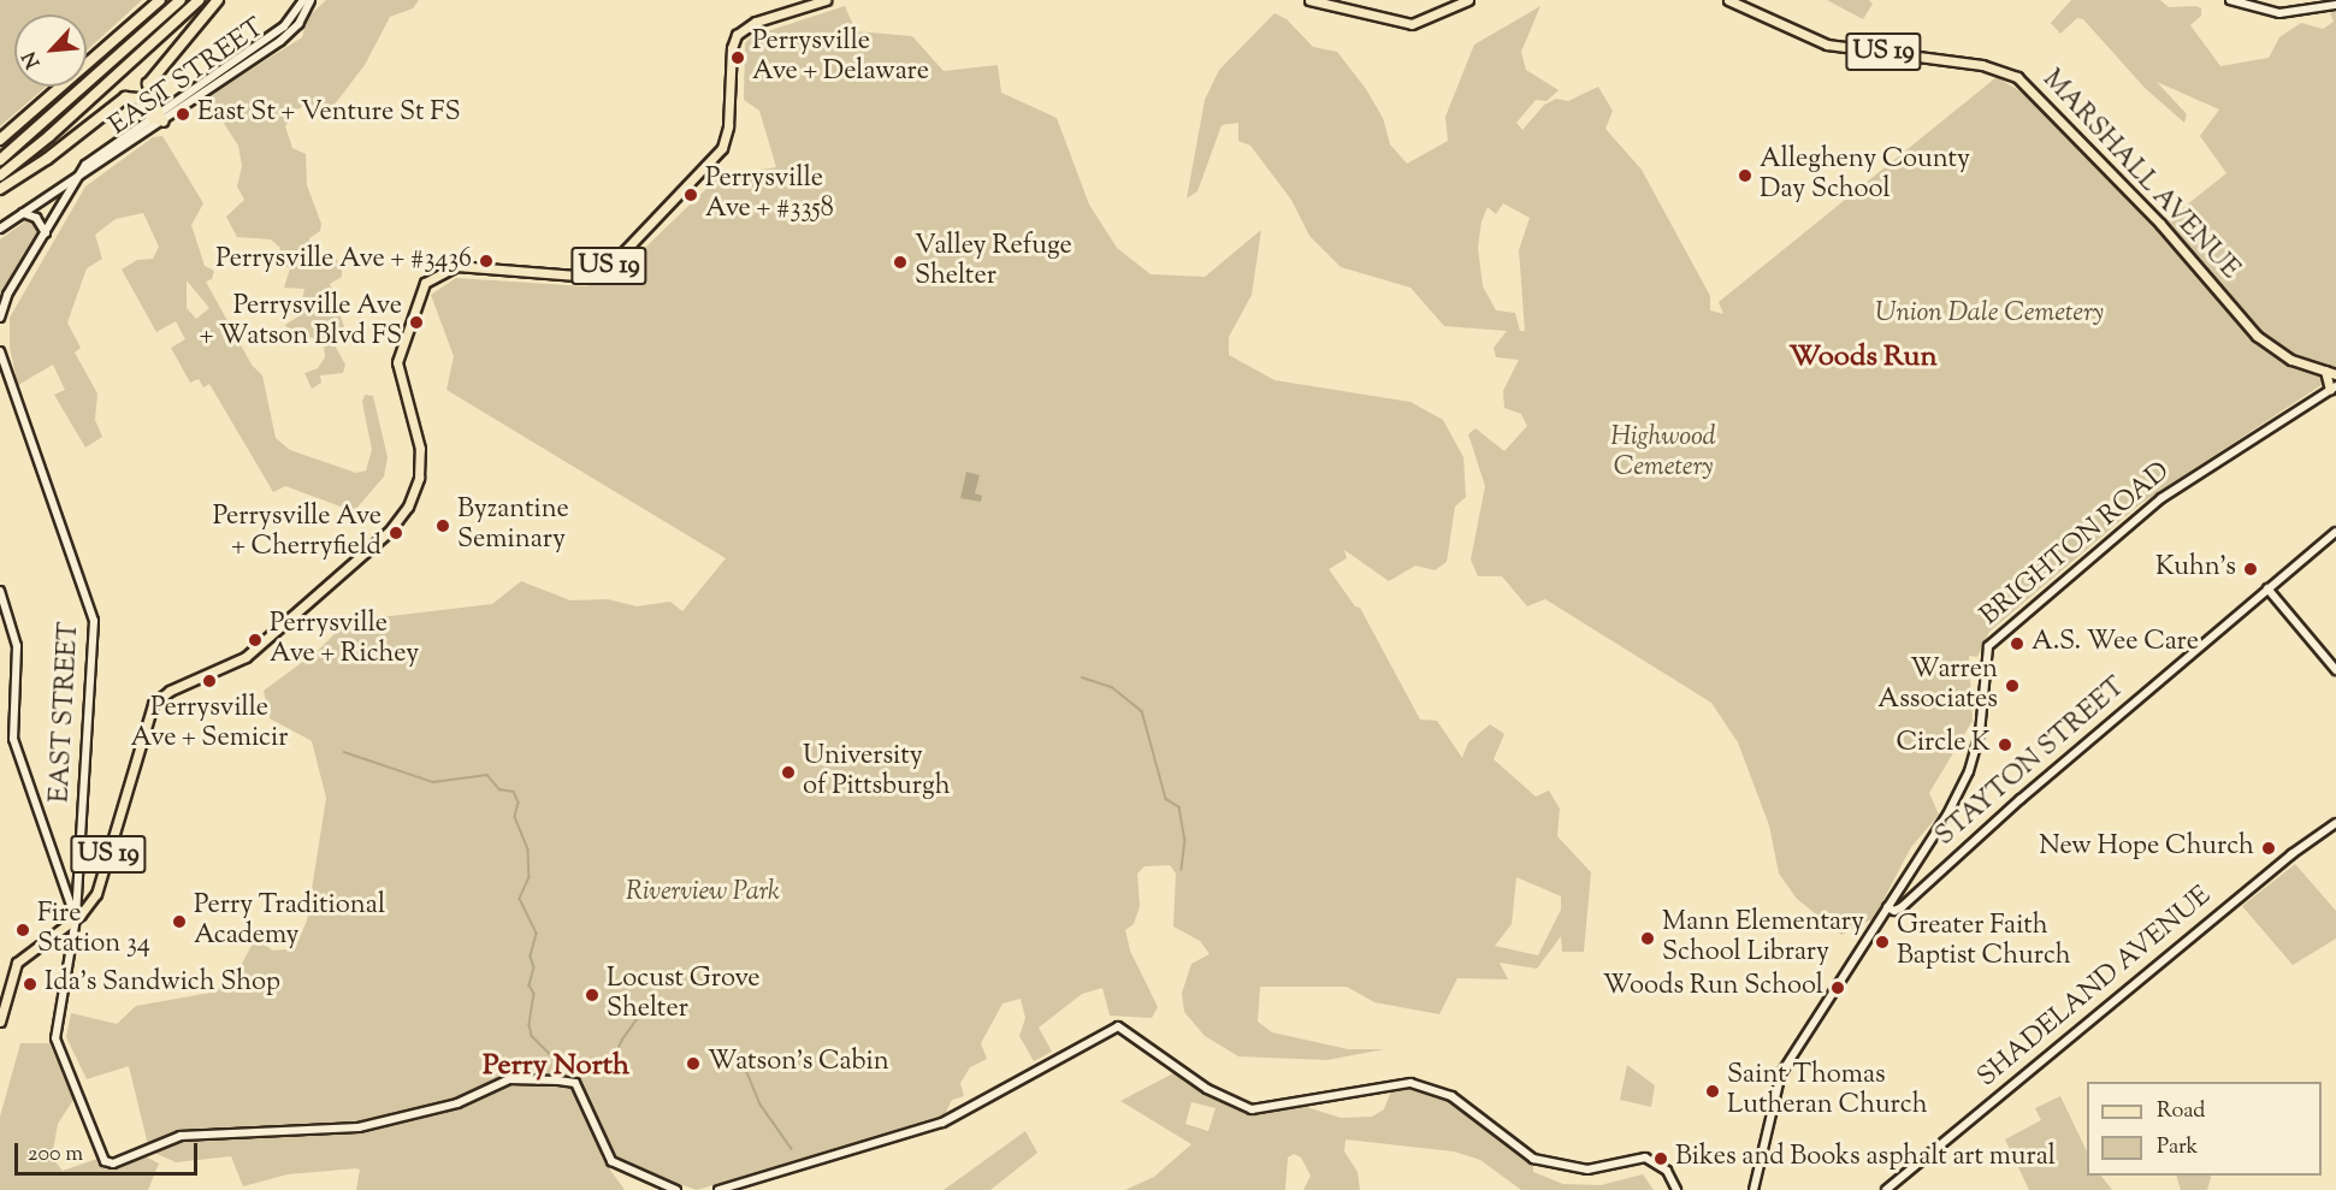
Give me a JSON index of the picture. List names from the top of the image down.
{
  "streets": {
    "main road": ["US 19", "MARSHALL AVENUE"],
    "street": [
      "EAST STREET",
      "BRIGHTON ROAD",
      "STAYTON STREET",
      "SHADELAND AVENUE"
    ]
  },
  "crossings": [
    ["US 19", "EAST STREET"],
    ["BRIGHTON ROAD", "STAYTON STREET"]
  ],
  "districts": ["Woods Run", "Perry North"],
  "parks": ["Union Dale Cemetery", "Highwood Cemetery", "Riverview Park"],
  "places": [
    "Perrysville Ave + Delaware",
    "East St + Venture St FS",
    "Allegheny County Day School",
    "Perrysville Ave + #3358",
    "Perrysville Ave + #3436",
    "Valley Refuge Shelter",
    "Perrysville Ave + Watson Blvd FS",
    "Byzantine Seminary",
    "Perrysville Ave + Cherryfield",
    "Kuhn's",
    "Perrysville Ave + Richey",
    "A.S. Wee Care",
    "Perrysville Ave + Semicir",
    "Warren Associates",
    "Circle K",
    "University of Pittsburgh",
    "New Hope Church",
    "Perry Traditional Academy",
    "Fire Station 34",
    "Mann Elementary School Library",
    "Greater Faith Baptist Church",
    "Ida's Sandwich Shop",
    "Woods Run School",
    "Locust Grove Shelter",
    "Watson's Cabin",
    "Saint Thomas Lutheran Church",
    "Bikes and Books asphalt art mural"
  ],
  "legend": ["Road", "Park"],
  "scale_bar": "200 m",
  "north": "bottom left"
}
